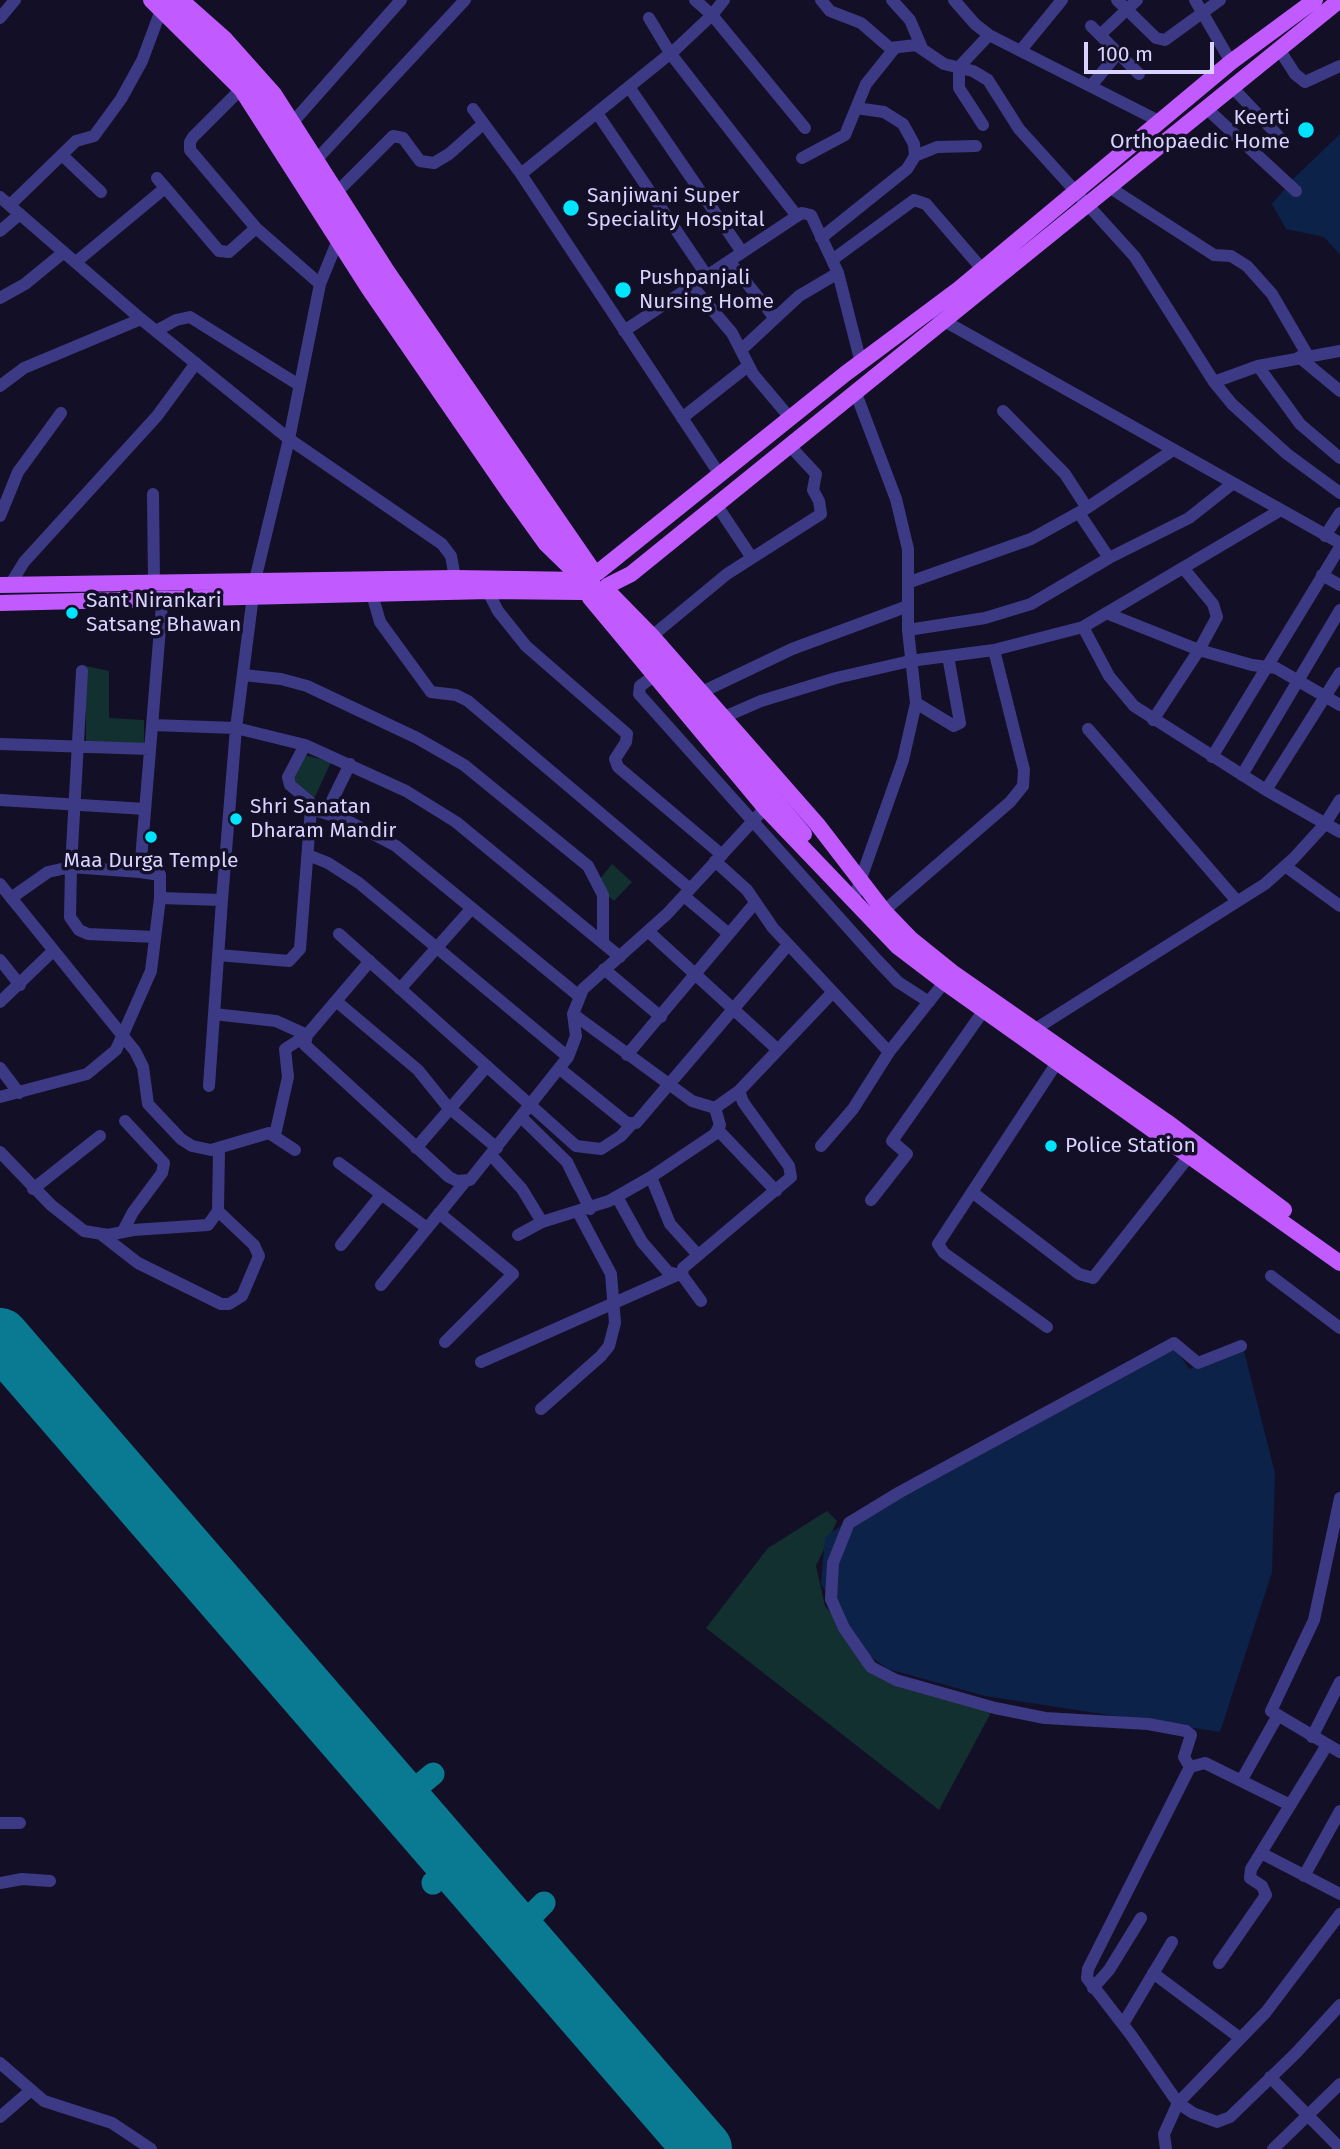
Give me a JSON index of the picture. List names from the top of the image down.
{
  "places": [
    "Keerti Orthopaedic Home",
    "Sanjiwani Super Speciality Hospital",
    "Pushpanjali Nursing Home",
    "Sant Nirankari Satsang Bhawan",
    "Shri Sanatan Dharam Mandir",
    "Maa Durga Temple",
    "Police Station"
  ],
  "scale_bar": "100 m"
}
